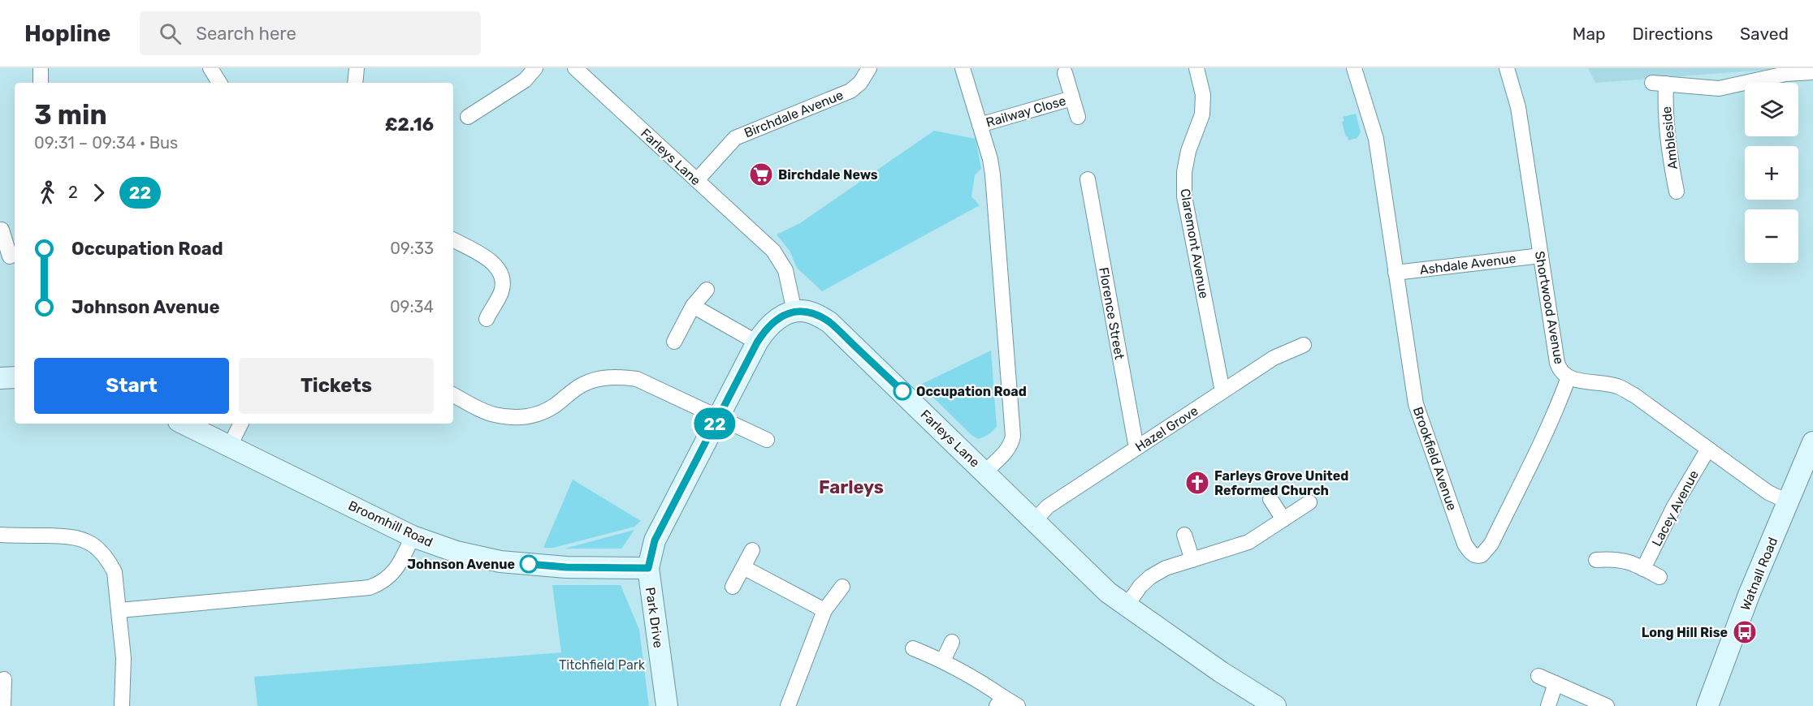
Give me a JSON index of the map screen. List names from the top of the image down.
{
  "streets": {
    "street": [
      "Railway Close",
      "Birchdale Avenue",
      "Ambleside",
      "Farleys Lane",
      "Claremont Avenue",
      "Ashdale Avenue",
      "Shortwood Avenue",
      "Florence Street",
      "Hazel Grove",
      "Brookfield Avenue",
      "Lacey Avenue",
      "Broomhill Road",
      "Watnall Road",
      "Park Drive"
    ]
  },
  "crossings": [
    ["Birchdale Avenue", "Farleys Lane"],
    ["Farleys Lane", "Hazel Grove"],
    ["Farleys Lane", "Park Drive"],
    ["Claremont Avenue", "Hazel Grove"],
    ["Ashdale Avenue", "Shortwood Avenue"],
    ["Ashdale Avenue", "Brookfield Avenue"],
    ["Shortwood Avenue", "Brookfield Avenue"],
    ["Shortwood Avenue", "Lacey Avenue"],
    ["Shortwood Avenue", "Watnall Road"],
    ["Florence Street", "Hazel Grove"],
    ["Broomhill Road", "Park Drive"]
  ],
  "districts": ["Farleys"],
  "parks": ["Titchfield Park"],
  "places": {
    "supermarket": ["Birchdale News"],
    "other": ["Occupation Road", "Johnson Avenue"],
    "church": ["Farleys Grove United Reformed Church"],
    "bus stop": ["Long Hill Rise"]
  },
  "lines": ["bus line 22"],
  "page": {
    "header": "Hopline",
    "search": "Search here",
    "nav": ["Map", "Directions", "Saved"],
    "on_map": "22",
    "map_buttons": ["+", "−"],
    "heading": ["3 min", "09:31 – 09:34 · Bus", "£2.16"],
    "legs": ["2", "22"],
    "list": [
      {
        "name": "Occupation Road",
        "value": "09:33"
      },
      {
        "name": "Johnson Avenue",
        "value": "09:34"
      }
    ],
    "buttons": ["Start", "Tickets"]
  }
}
